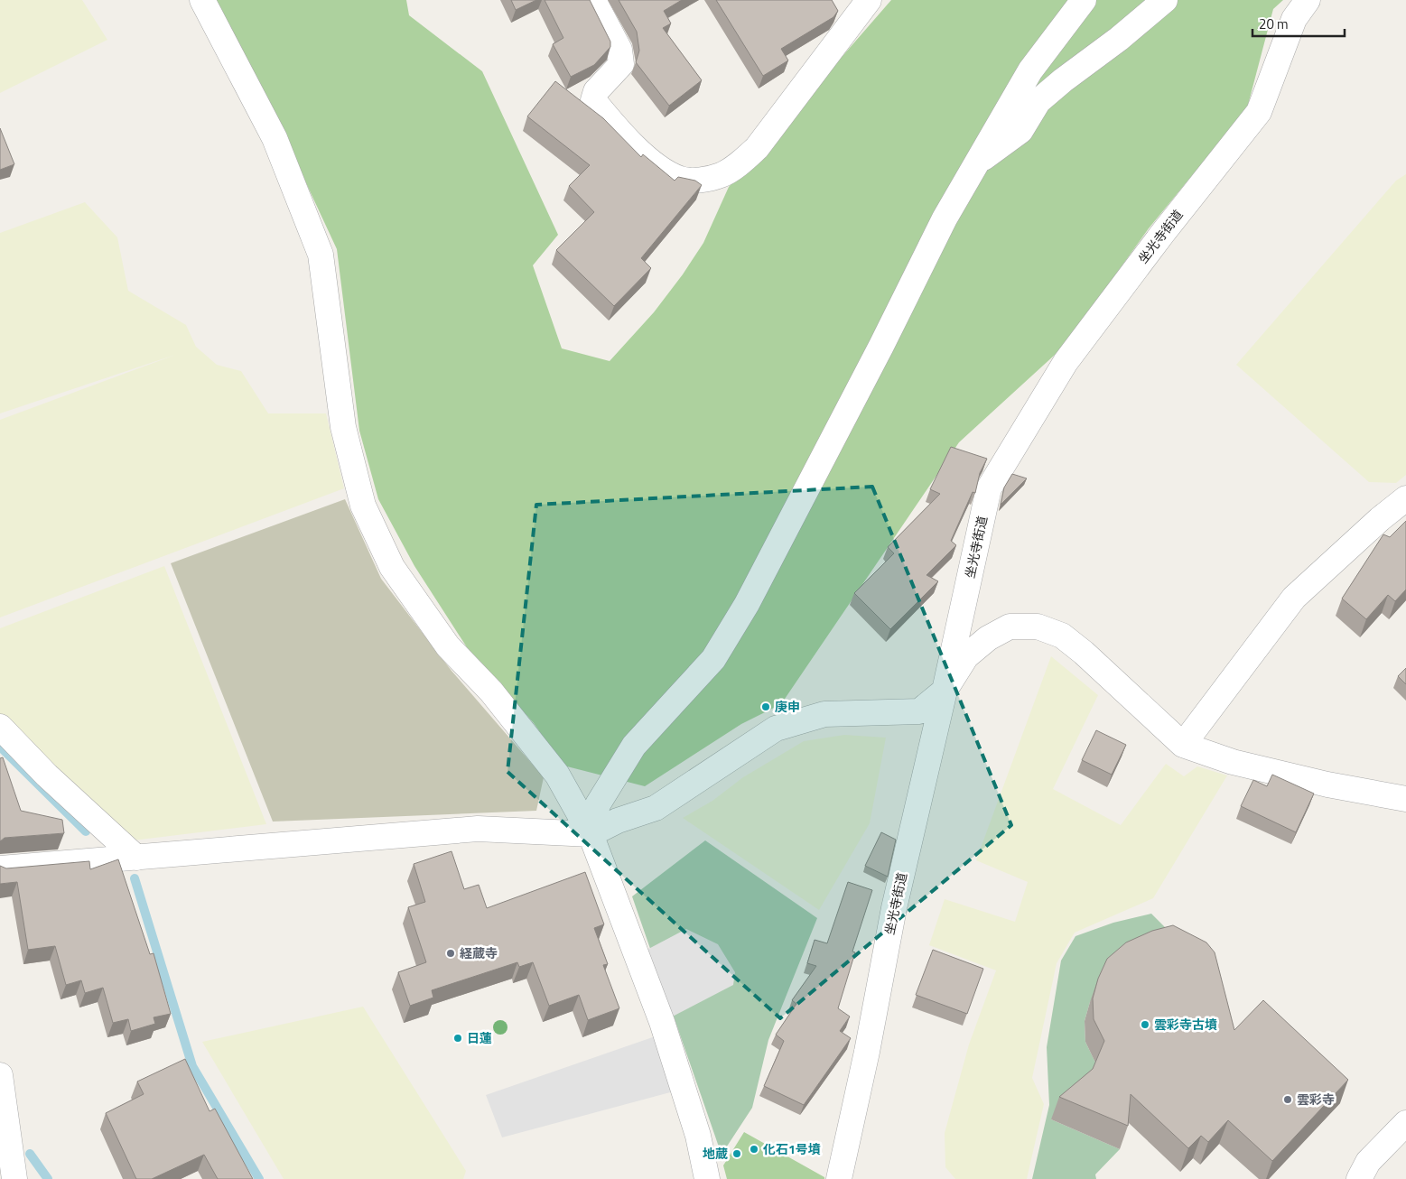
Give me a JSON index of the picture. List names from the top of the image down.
{
  "streets": {
    "street": ["坐光寺街道"]
  },
  "places": [
    "庚申",
    "経蔵寺",
    "雲彩寺古墳",
    "日蓮",
    "雲彩寺",
    "化石1号墳",
    "地蔵"
  ],
  "scale_bar": "20 m"
}
